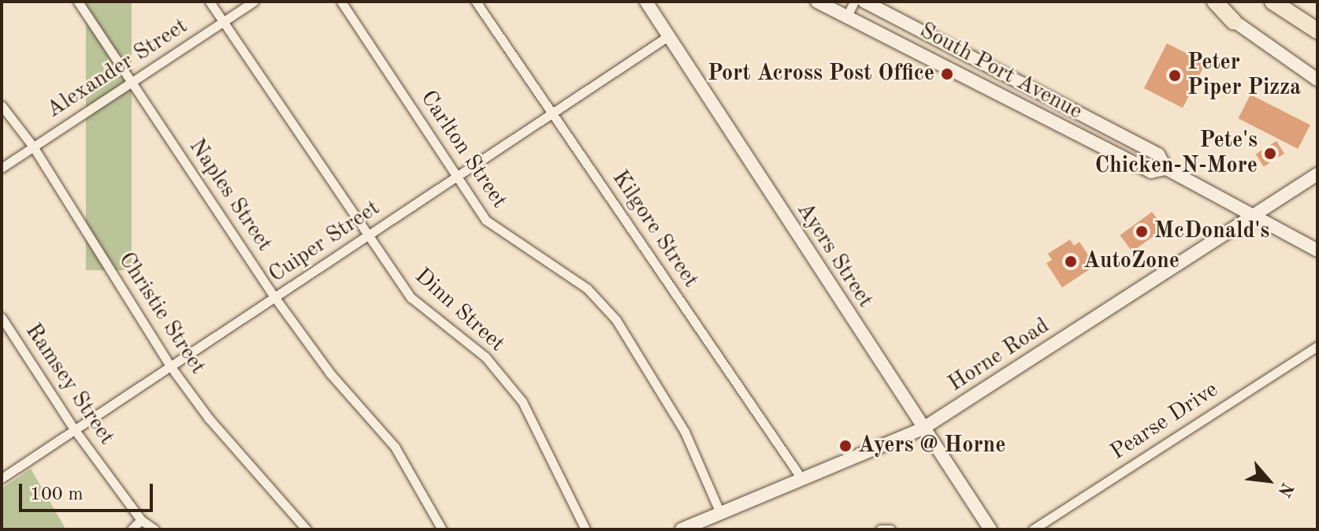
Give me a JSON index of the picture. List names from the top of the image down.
{
  "streets": {
    "main road": ["South Port Avenue", "Ayers Street", "Horne Road"],
    "street": [
      "Alexander Street",
      "Carlton Street",
      "Naples Street",
      "Kilgore Street",
      "Cuiper Street",
      "Dinn Street",
      "Christie Street",
      "Ramsey Street",
      "Pearse Drive"
    ]
  },
  "crossings": [
    ["Alexander Street", "Naples Street"],
    ["Alexander Street", "Dinn Street"],
    ["Alexander Street", "Christie Street"],
    ["South Port Avenue", "Horne Road"],
    ["Carlton Street", "Cuiper Street"],
    ["Carlton Street", "Horne Road"],
    ["Naples Street", "Cuiper Street"],
    ["Kilgore Street", "Cuiper Street"],
    ["Kilgore Street", "Horne Road"],
    ["Cuiper Street", "Ayers Street"],
    ["Cuiper Street", "Dinn Street"],
    ["Cuiper Street", "Christie Street"],
    ["Cuiper Street", "Ramsey Street"],
    ["Ayers Street", "Horne Road"]
  ],
  "places": [
    "Port Across Post Office",
    "Peter Piper Pizza",
    "Pete's Chicken-N-More",
    "McDonald's",
    "AutoZone",
    "Ayers @ Horne"
  ],
  "scale_bar": "100 m",
  "north": "bottom right"
}
